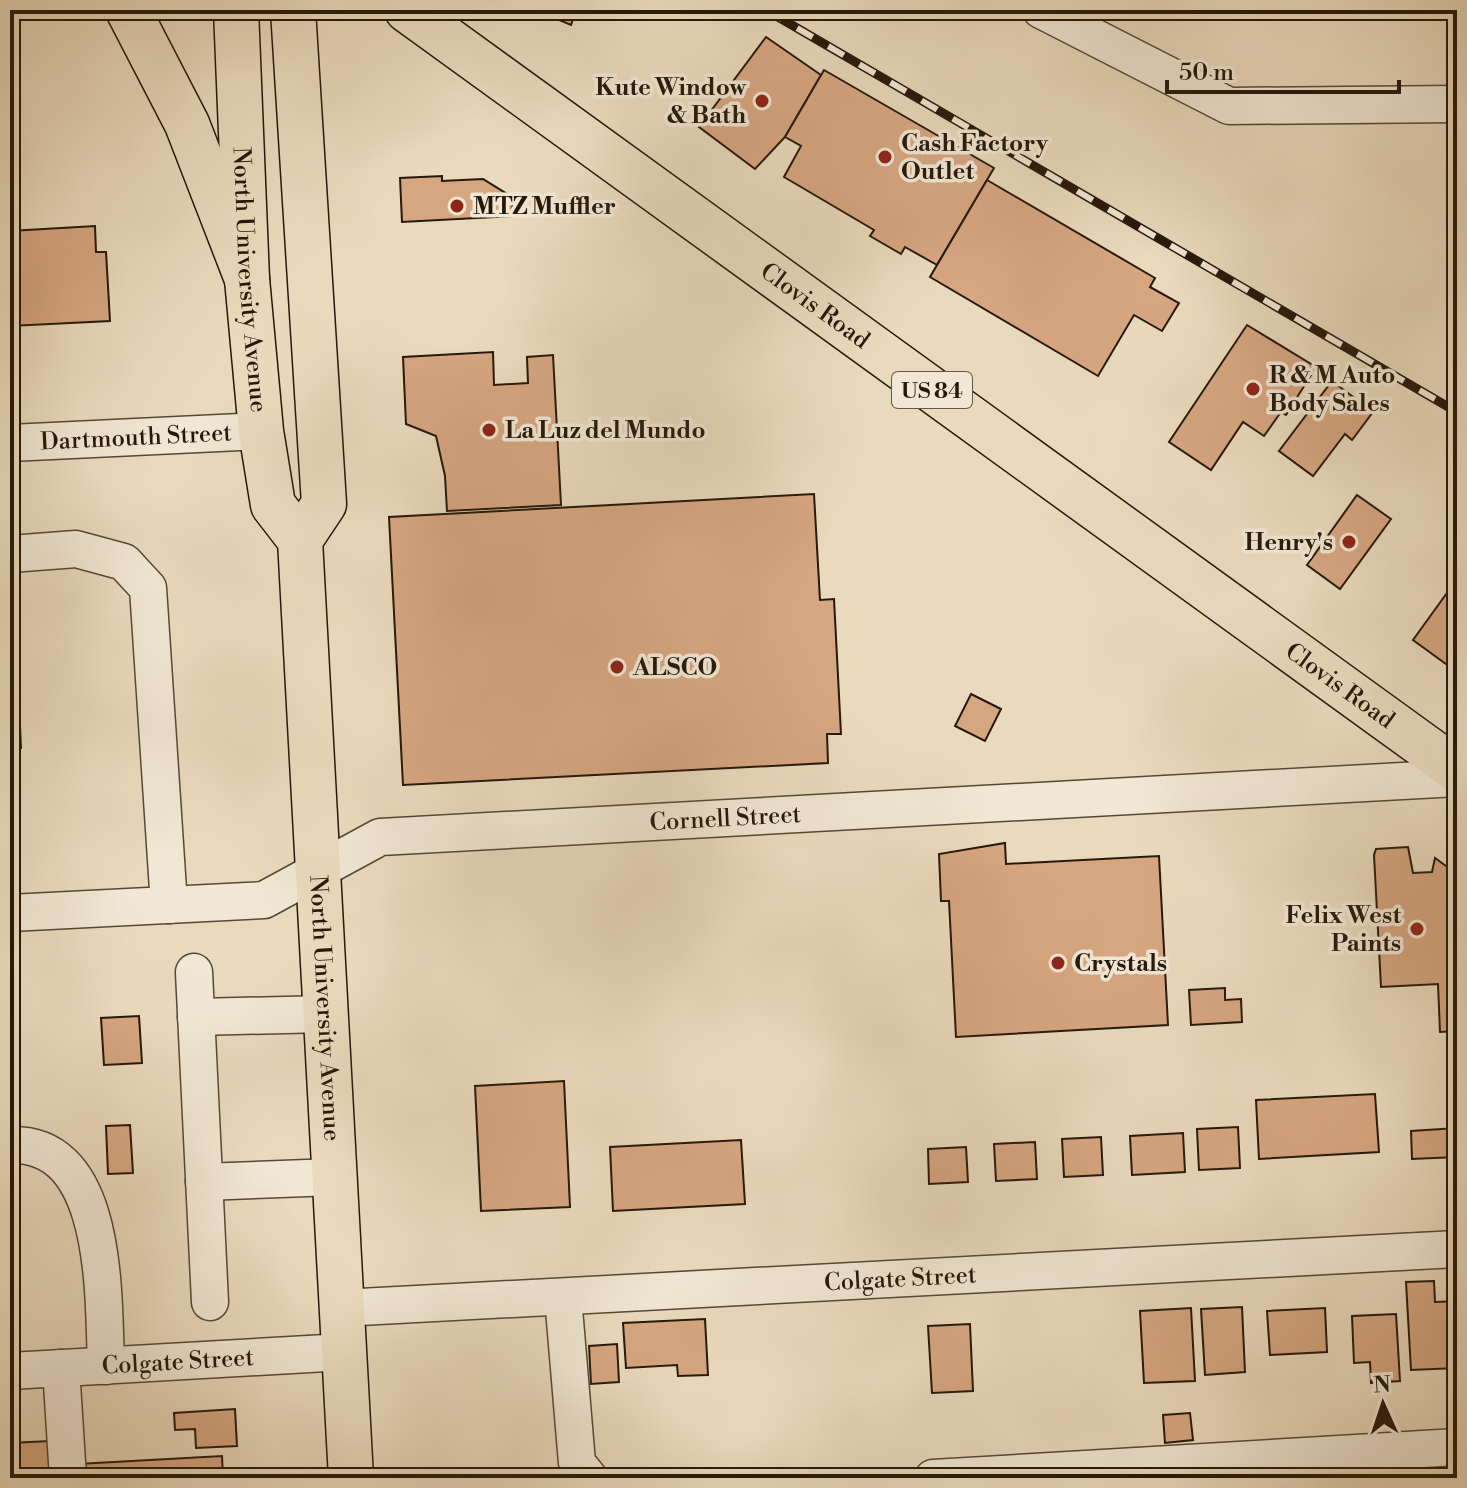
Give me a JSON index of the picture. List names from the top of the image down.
{
  "streets": {
    "main road": ["North University Avenue", "Clovis Road", "US 84"],
    "street": ["Dartmouth Street", "Cornell Street", "Colgate Street"]
  },
  "crossings": [
    ["North University Avenue", "Dartmouth Street"],
    ["North University Avenue", "Cornell Street"],
    ["North University Avenue", "Colgate Street"]
  ],
  "places": [
    "Kute Window & Bath",
    "Cash Factory Outlet",
    "MTZ Muffler",
    "R & M Auto Body Sales",
    "La Luz del Mundo",
    "Henry's",
    "ALSCO",
    "Felix West Paints",
    "Crystals"
  ],
  "scale_bar": "50 m",
  "north": "top"
}
